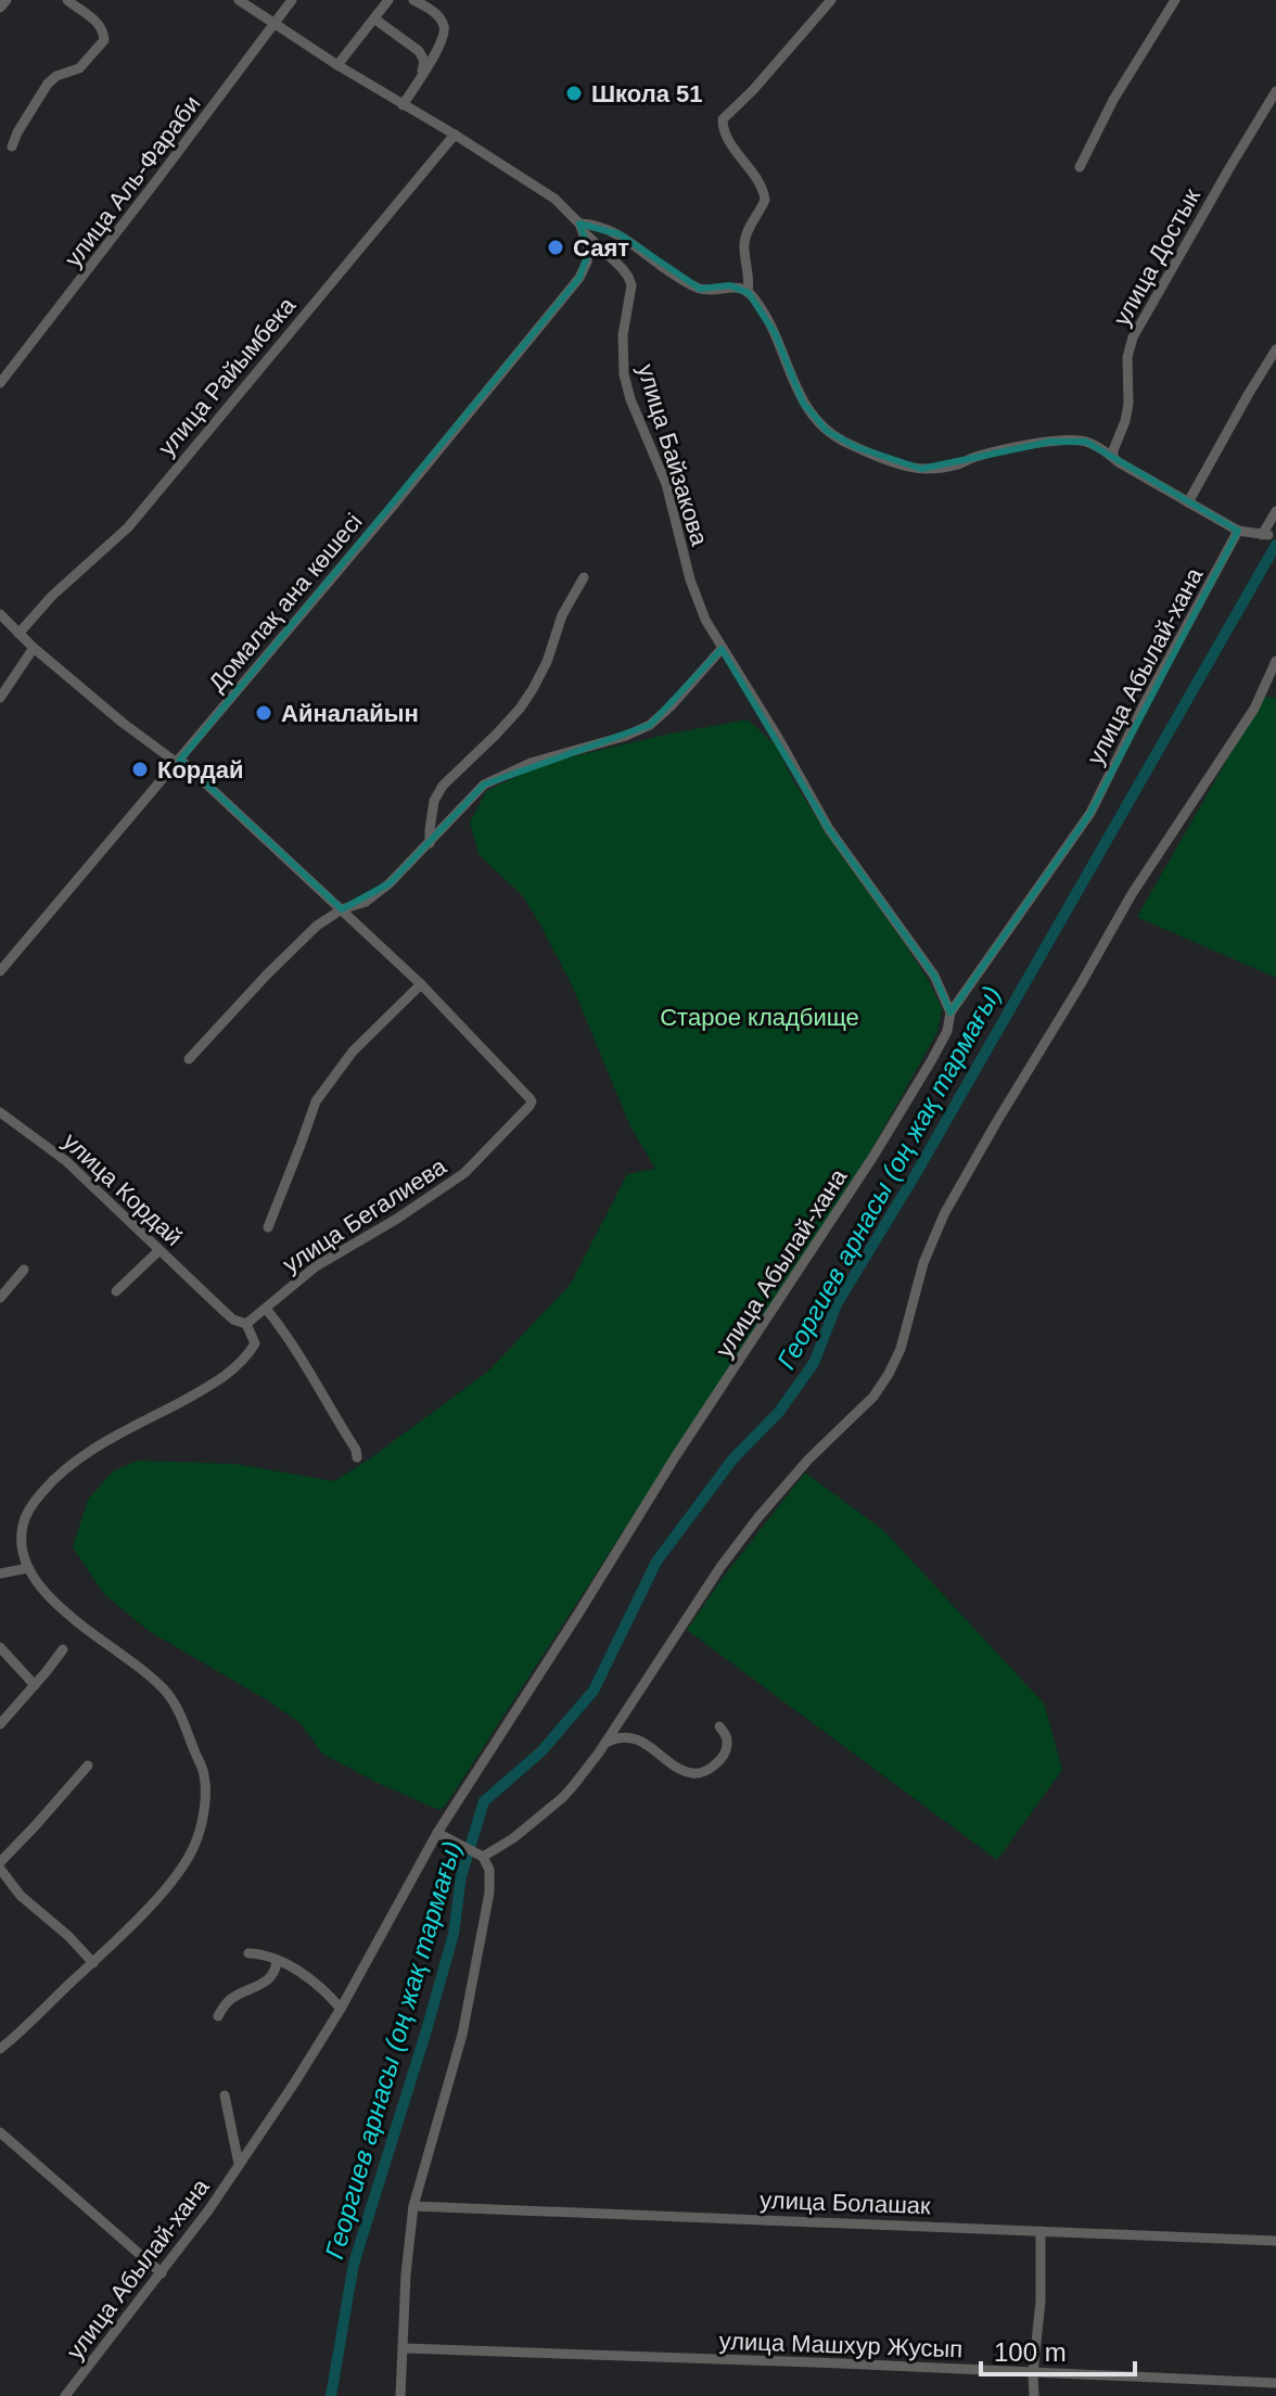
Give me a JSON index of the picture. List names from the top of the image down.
{
  "streets": {
    "street": [
      "улица Аль-Фараби",
      "улица Достык",
      "улица Райымбека",
      "улица Байзакова",
      "Домалақ ана көшесі",
      "улица Абылай-хана",
      "улица Кордай",
      "улица Бегалиева",
      "улица Болашак",
      "улица Машхур Жусып"
    ]
  },
  "crossings": [
    ["улица Аль-Фараби", "улица Байзакова"],
    ["улица Райымбека", "улица Байзакова"],
    ["улица Райымбека", "улица Бегалиева"],
    ["улица Байзакова", "Домалақ ана көшесі"],
    ["улица Байзакова", "улица Абылай-хана"],
    ["Домалақ ана көшесі", "улица Бегалиева"],
    ["улица Кордай", "улица Бегалиева"]
  ],
  "water": ["Георгиев арнасы (оң жақ тармағы)"],
  "parks": ["Старое кладбище"],
  "places": [
    "Школа 51",
    "Саят",
    "Айналайын",
    "Кордай"
  ],
  "scale_bar": "100 m"
}
